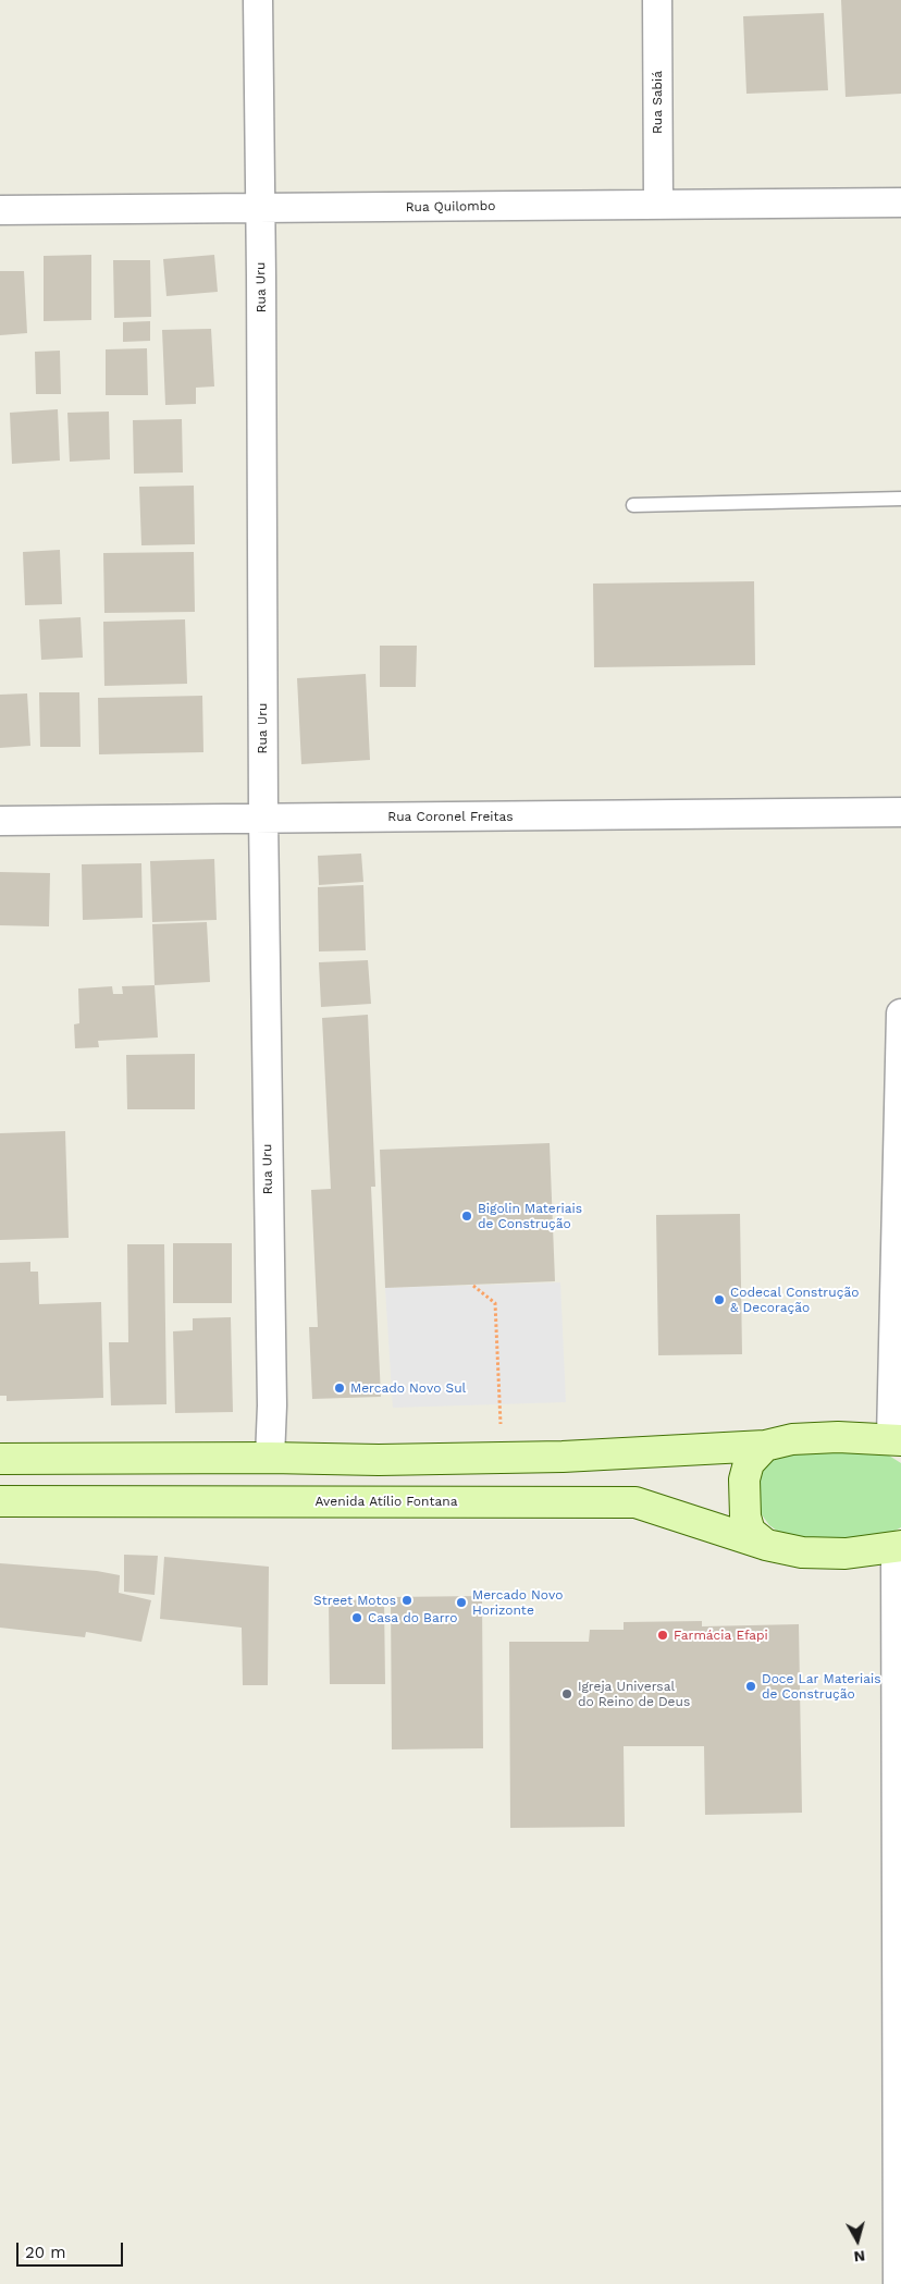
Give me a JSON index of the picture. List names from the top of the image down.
{
  "streets": {
    "main road": ["Avenida Atílio Fontana"],
    "street": [
      "Rua Sabiá",
      "Rua Quilombo",
      "Rua Uru",
      "Rua Coronel Freitas"
    ]
  },
  "crossings": [
    ["Rua Sabiá", "Rua Quilombo"],
    ["Rua Quilombo", "Rua Uru"],
    ["Rua Uru", "Rua Coronel Freitas"]
  ],
  "places": [
    "Bigolin Materiais de Construção",
    "Codecal Construção & Decoração",
    "Mercado Novo Sul",
    "Street Motos",
    "Mercado Novo Horizonte",
    "Casa do Barro",
    "Farmácia Efapi",
    "Doce Lar Materiais de Construção",
    "Igreja Universal do Reino de Deus"
  ],
  "scale_bar": "20 m",
  "north": "bottom"
}
